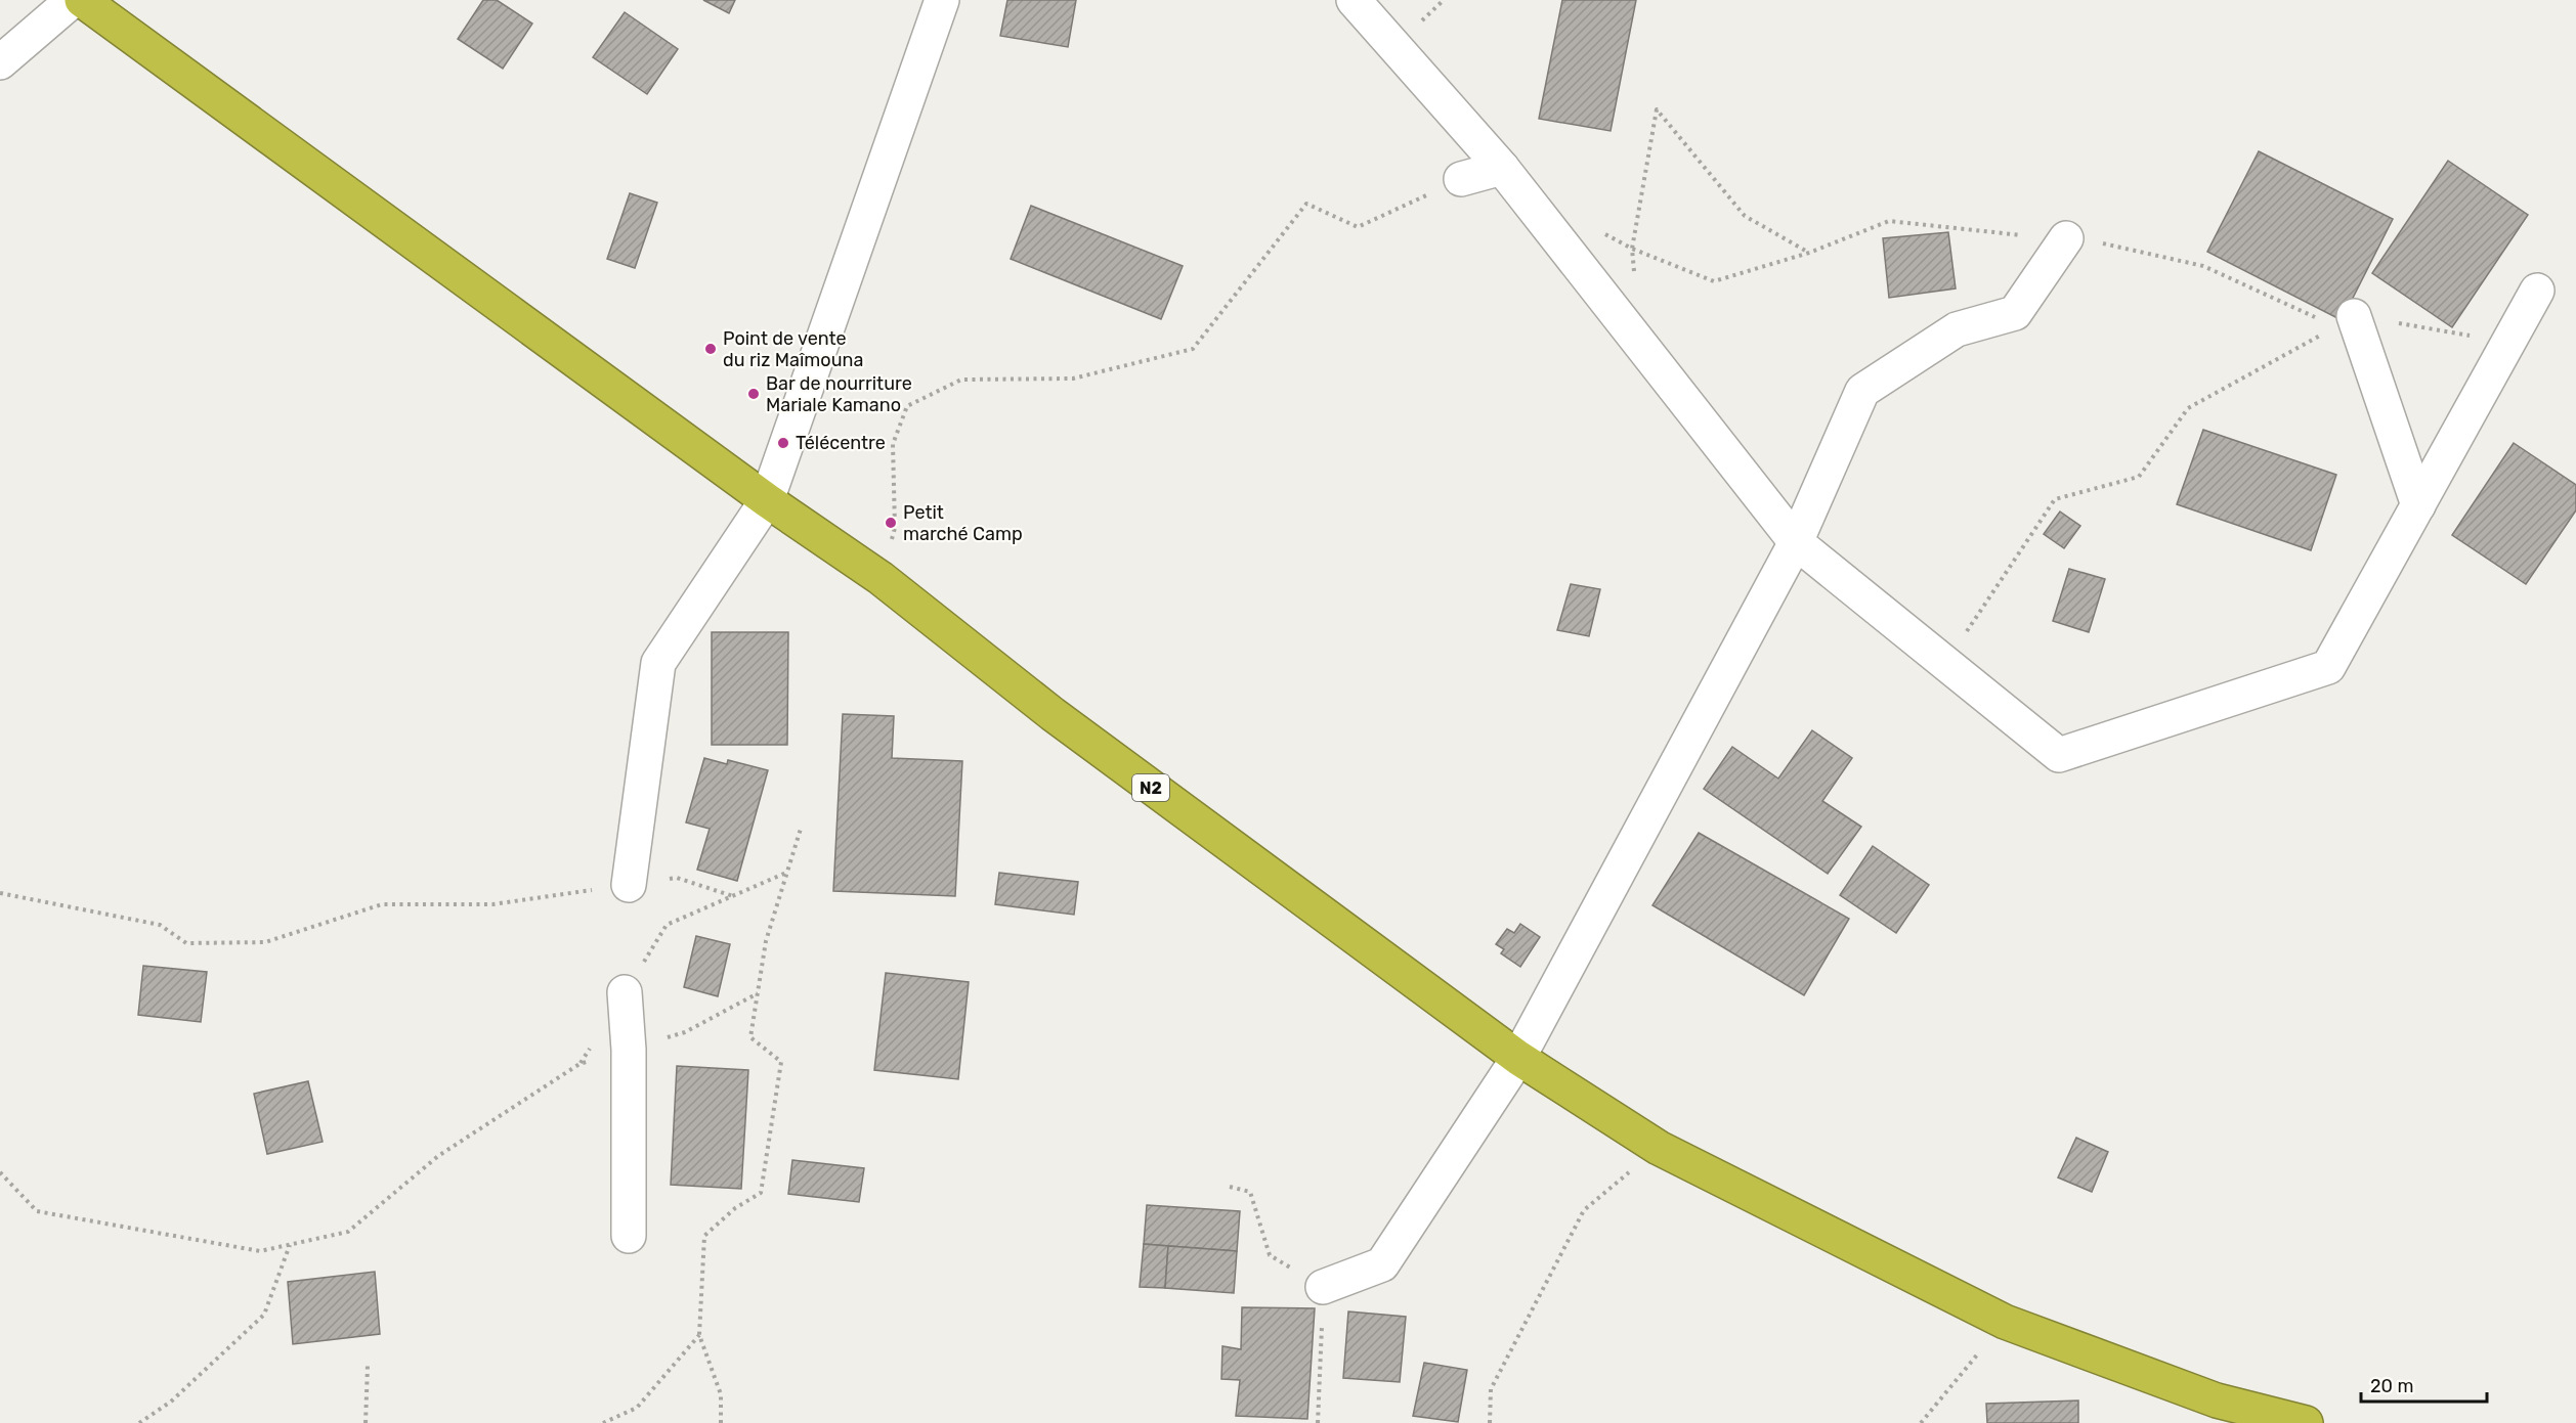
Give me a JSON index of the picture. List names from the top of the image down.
{
  "streets": {
    "highway": ["N2"]
  },
  "places": [
    "Point de vente du riz Maîmouna",
    "Bar de nourriture Mariale Kamano",
    "Télécentre",
    "Petit marché Camp"
  ],
  "scale_bar": "20 m"
}
